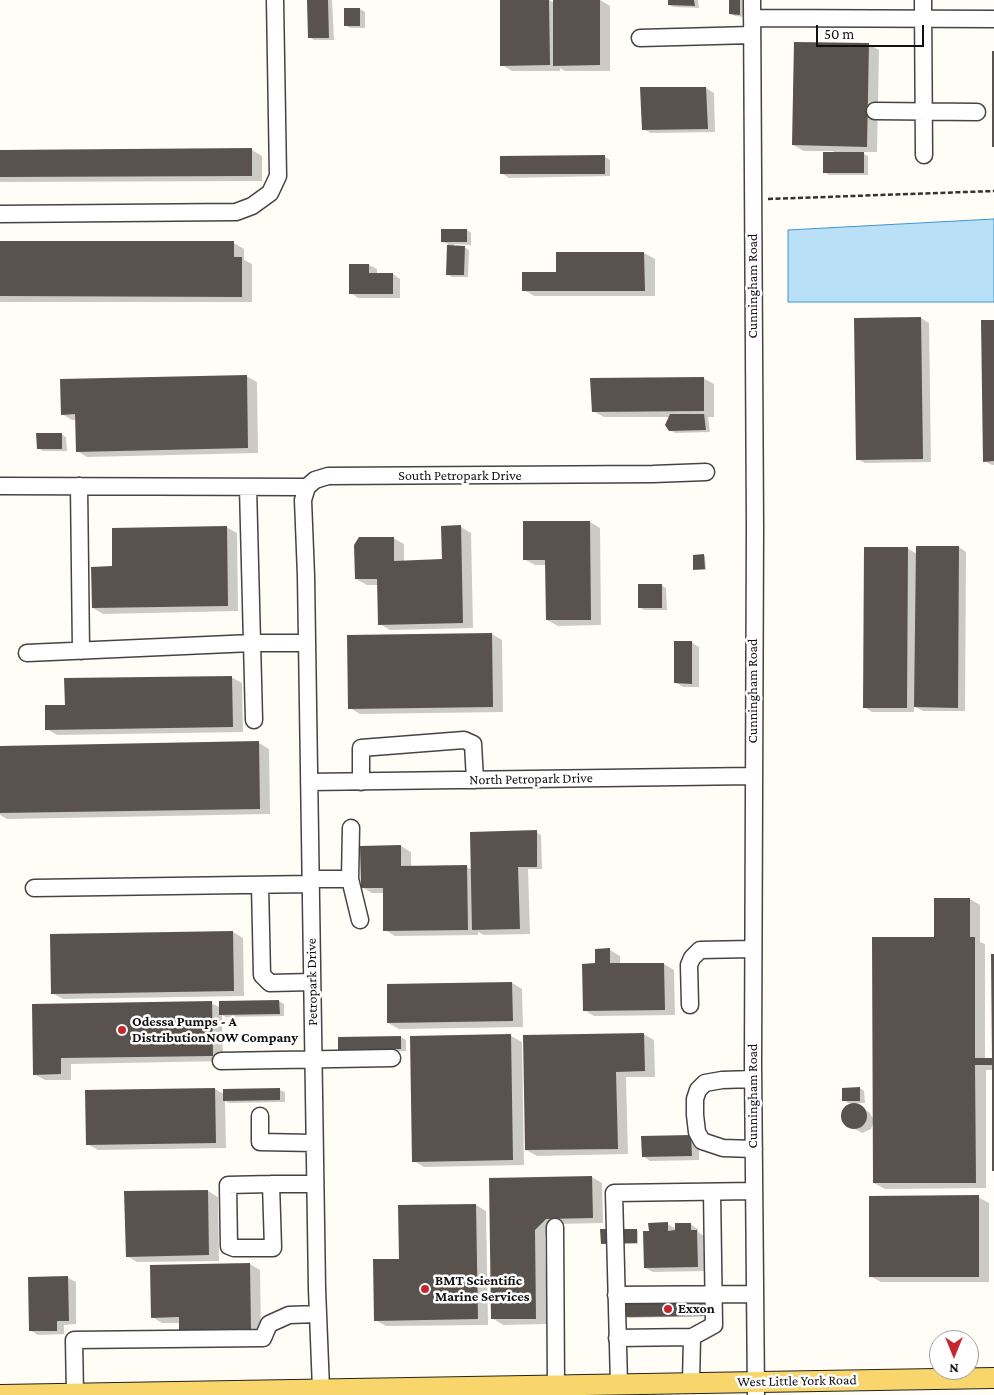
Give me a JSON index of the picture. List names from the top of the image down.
{
  "streets": {
    "main road": ["West Little York Road"],
    "street": [
      "Cunningham Road",
      "South Petropark Drive",
      "North Petropark Drive",
      "Petropark Drive"
    ]
  },
  "crossings": [
    ["Cunningham Road", "North Petropark Drive"],
    ["Cunningham Road", "West Little York Road"],
    ["South Petropark Drive", "Petropark Drive"],
    ["North Petropark Drive", "Petropark Drive"],
    ["Petropark Drive", "West Little York Road"]
  ],
  "places": ["Odessa Pumps - A DistributionNOW Company", "BMT Scientific Marine Services", "Exxon"],
  "scale_bar": "50 m",
  "north": "bottom"
}
